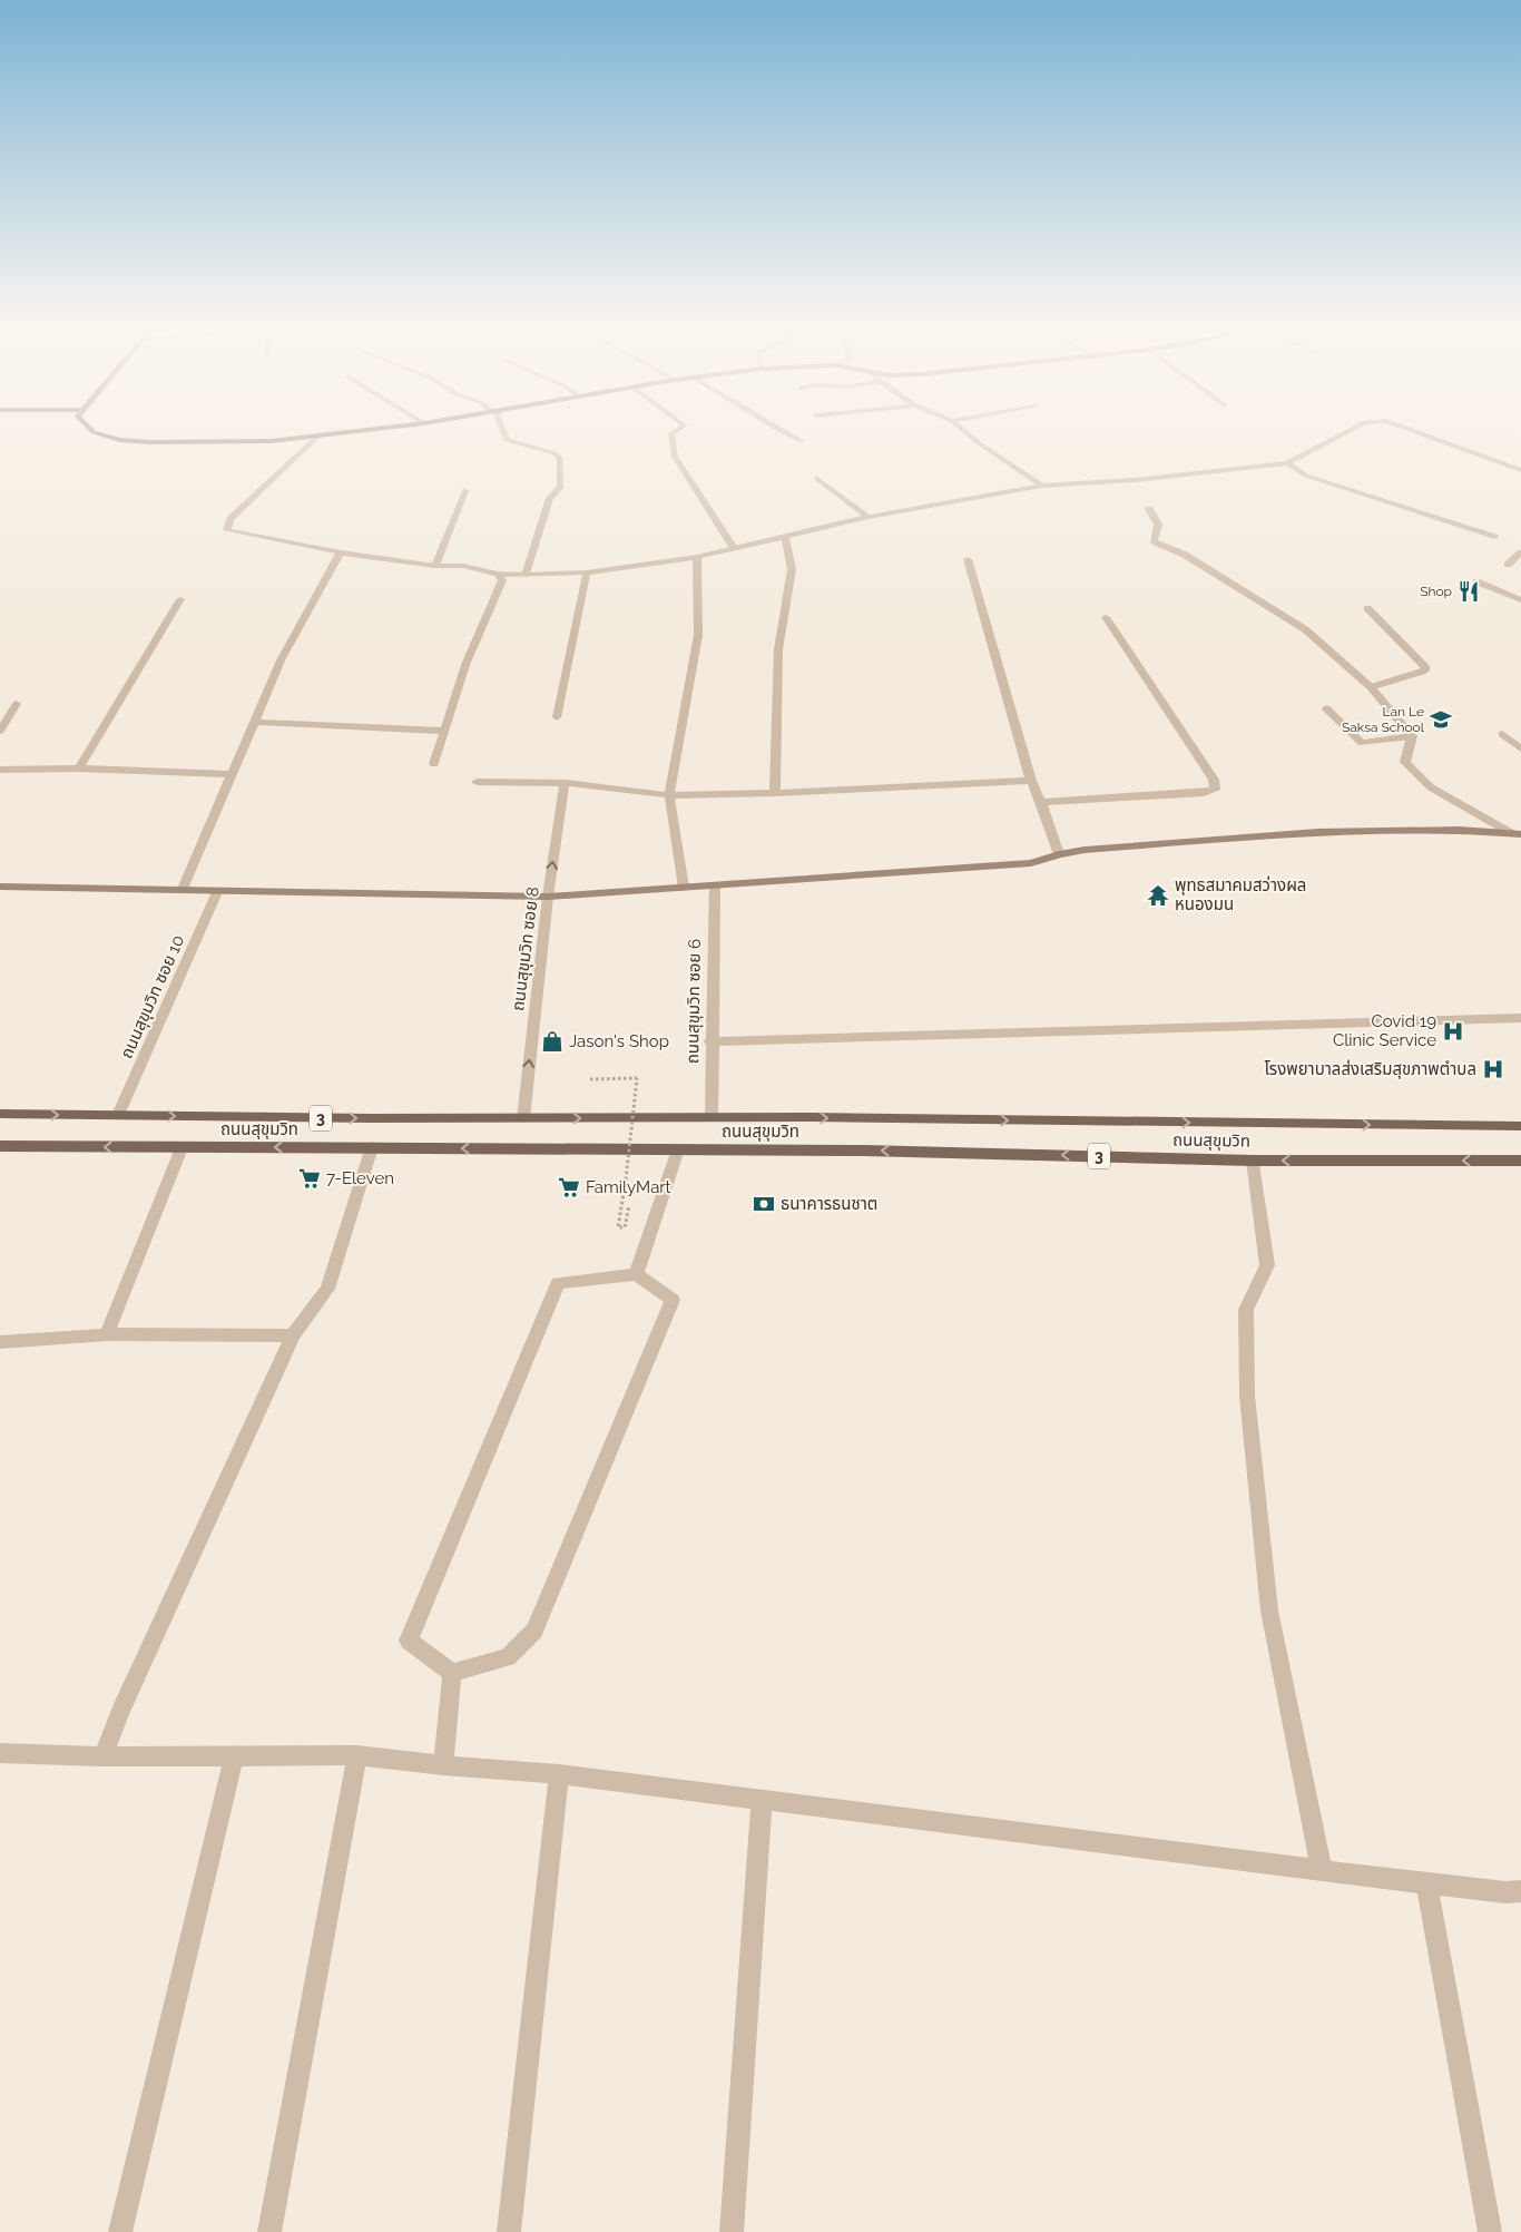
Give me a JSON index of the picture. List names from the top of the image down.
{
  "streets": {
    "main road": ["3", "ถนนสุขุมวิท"],
    "street": ["ถนนสุขุมวิท ซอย 8", "ถนนสุขุมวิท ซอย 10", "ถนนสุขุมวิท ซอย 6"]
  },
  "crossings": [
    ["ถนนสุขุมวิท ซอย 8", "ถนนสุขุมวิท"],
    ["ถนนสุขุมวิท ซอย 10", "ถนนสุขุมวิท"],
    ["ถนนสุขุมวิท ซอย 6", "ถนนสุขุมวิท"]
  ],
  "one_way": ["ถนนสุขุมวิท ซอย 8"],
  "places": {
    "restaurant": ["Shop"],
    "school or university": ["Lan Le Saksa School"],
    "temple": ["พุทธสมาคมสว่างผล หนองมน"],
    "hospital": ["Covid 19 Clinic Service", "โรงพยาบาลส่งเสริมสุขภาพตำบล"],
    "shop": ["Jason's Shop"],
    "supermarket": ["7-Eleven", "FamilyMart"],
    "bank": ["ธนาคารธนชาต"]
  }
}
